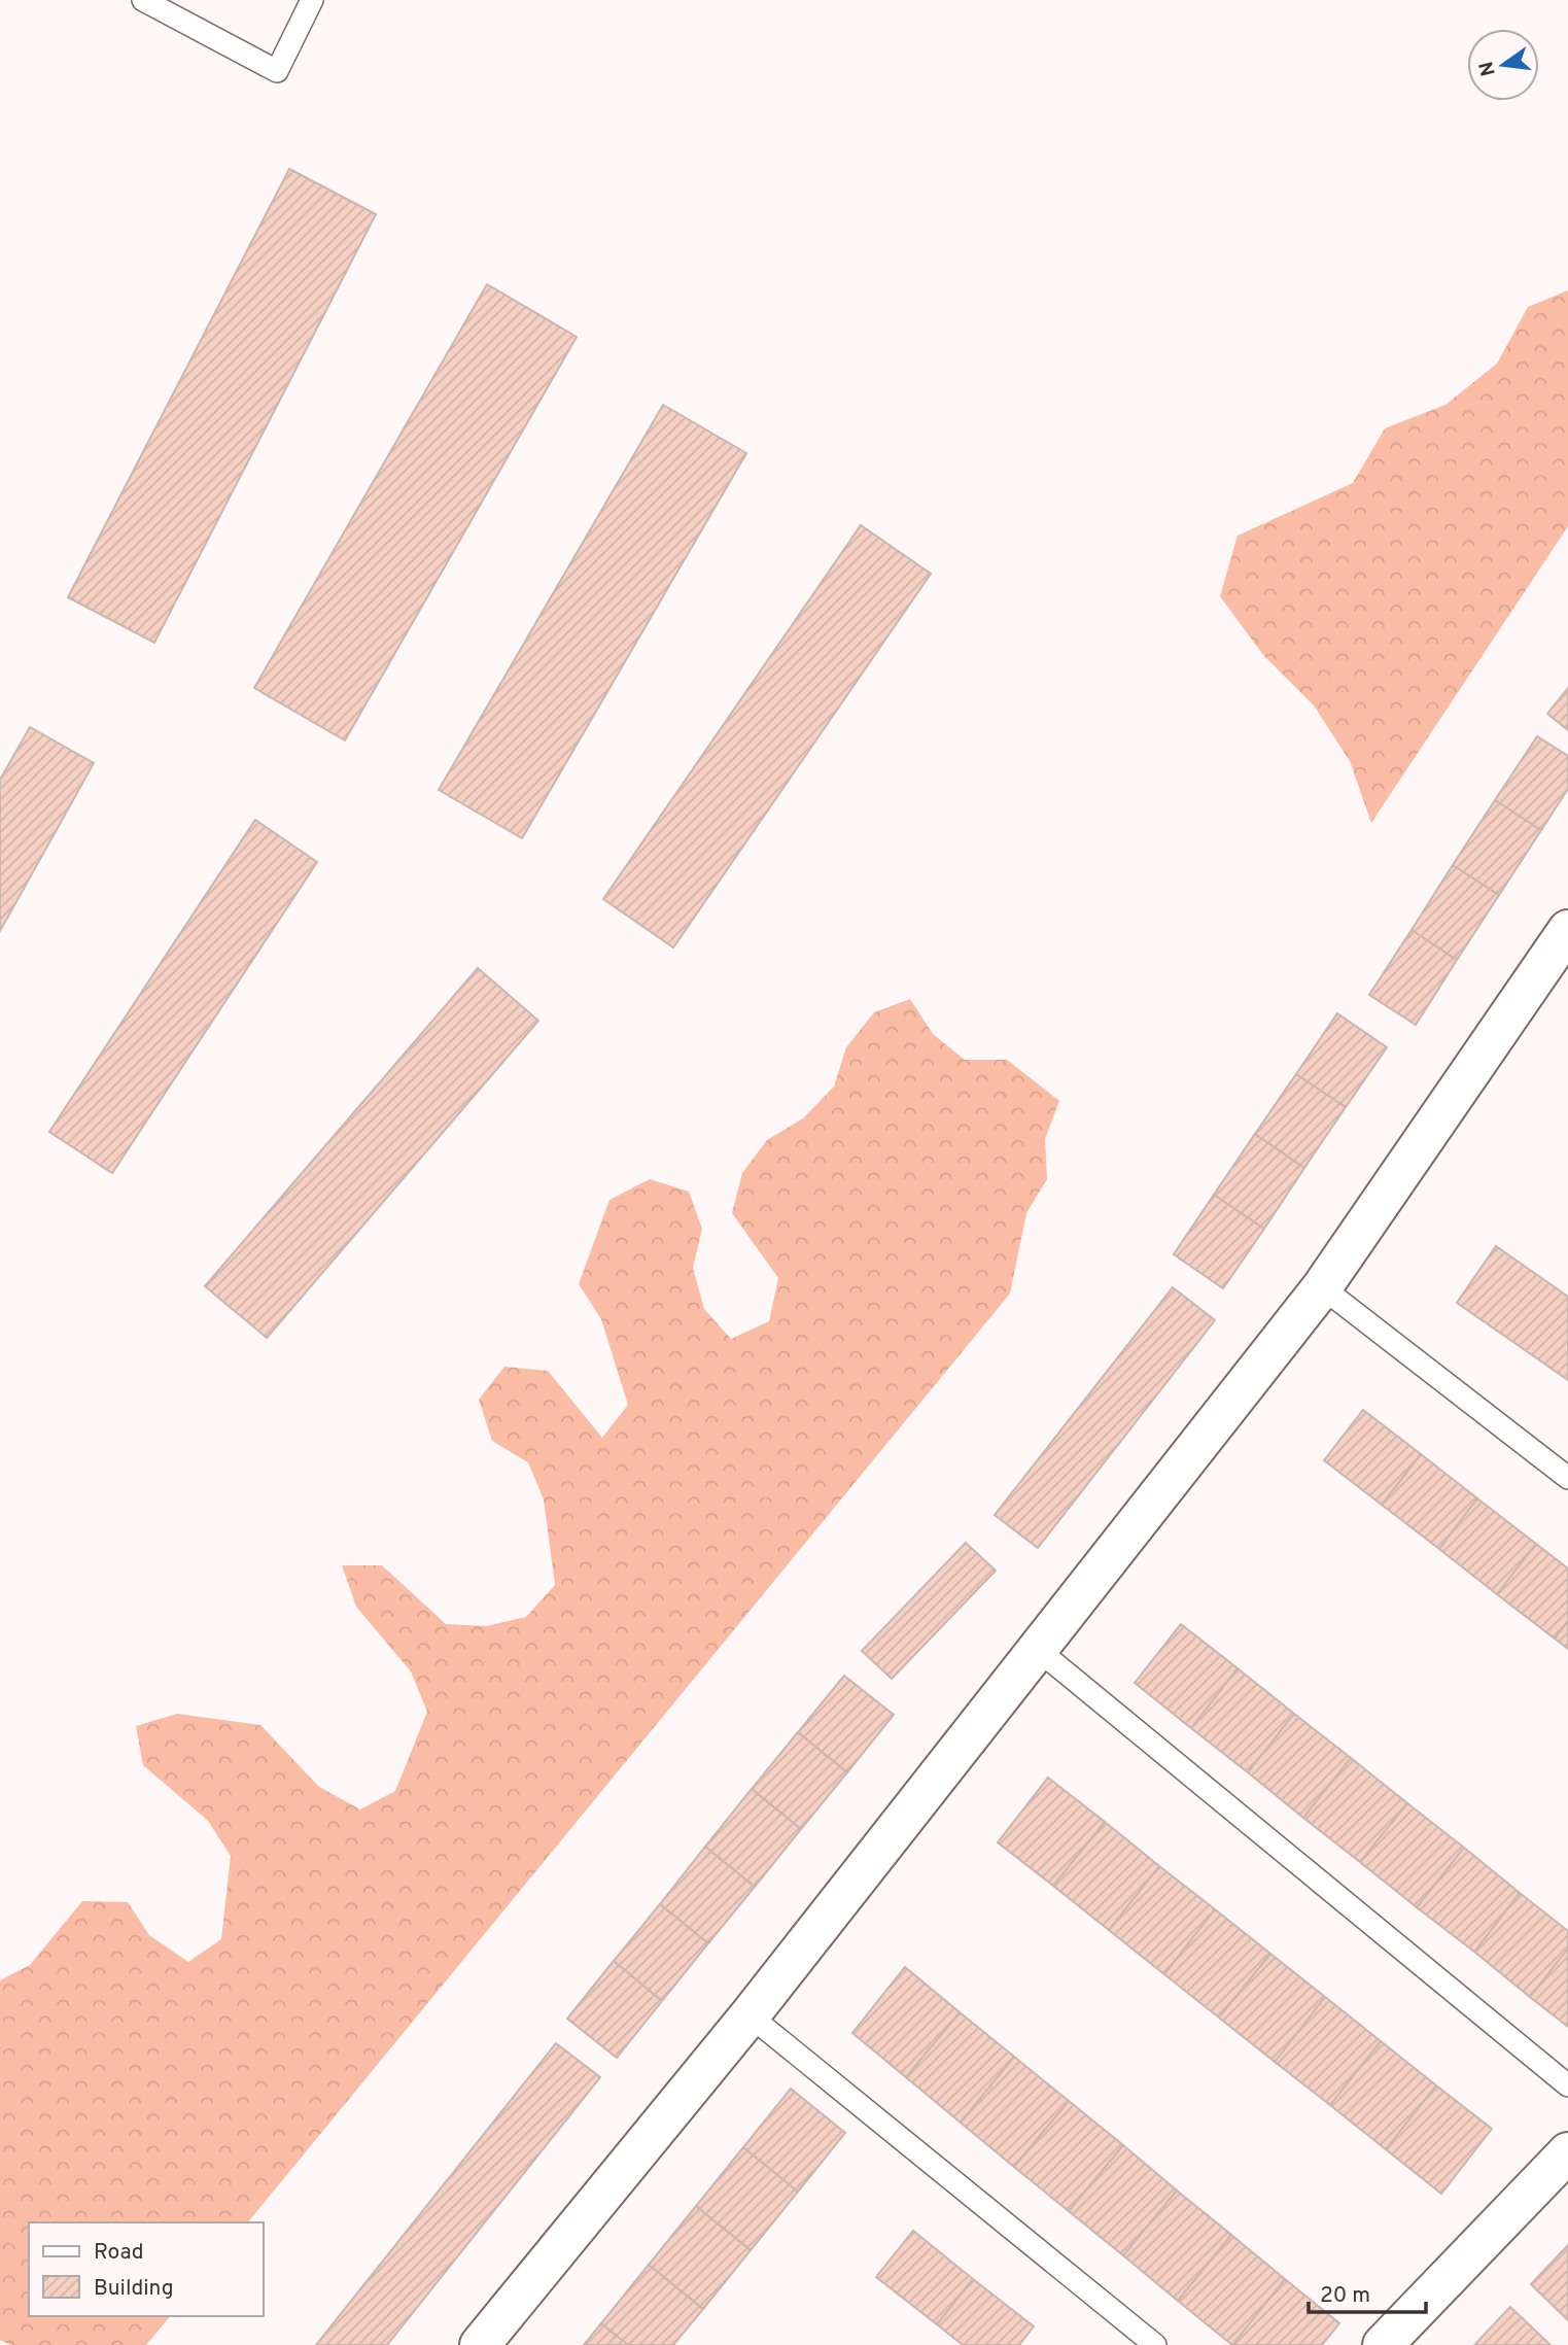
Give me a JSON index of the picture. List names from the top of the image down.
{
  "legend": ["Road", "Building"],
  "scale_bar": "20 m",
  "north": "left"
}
